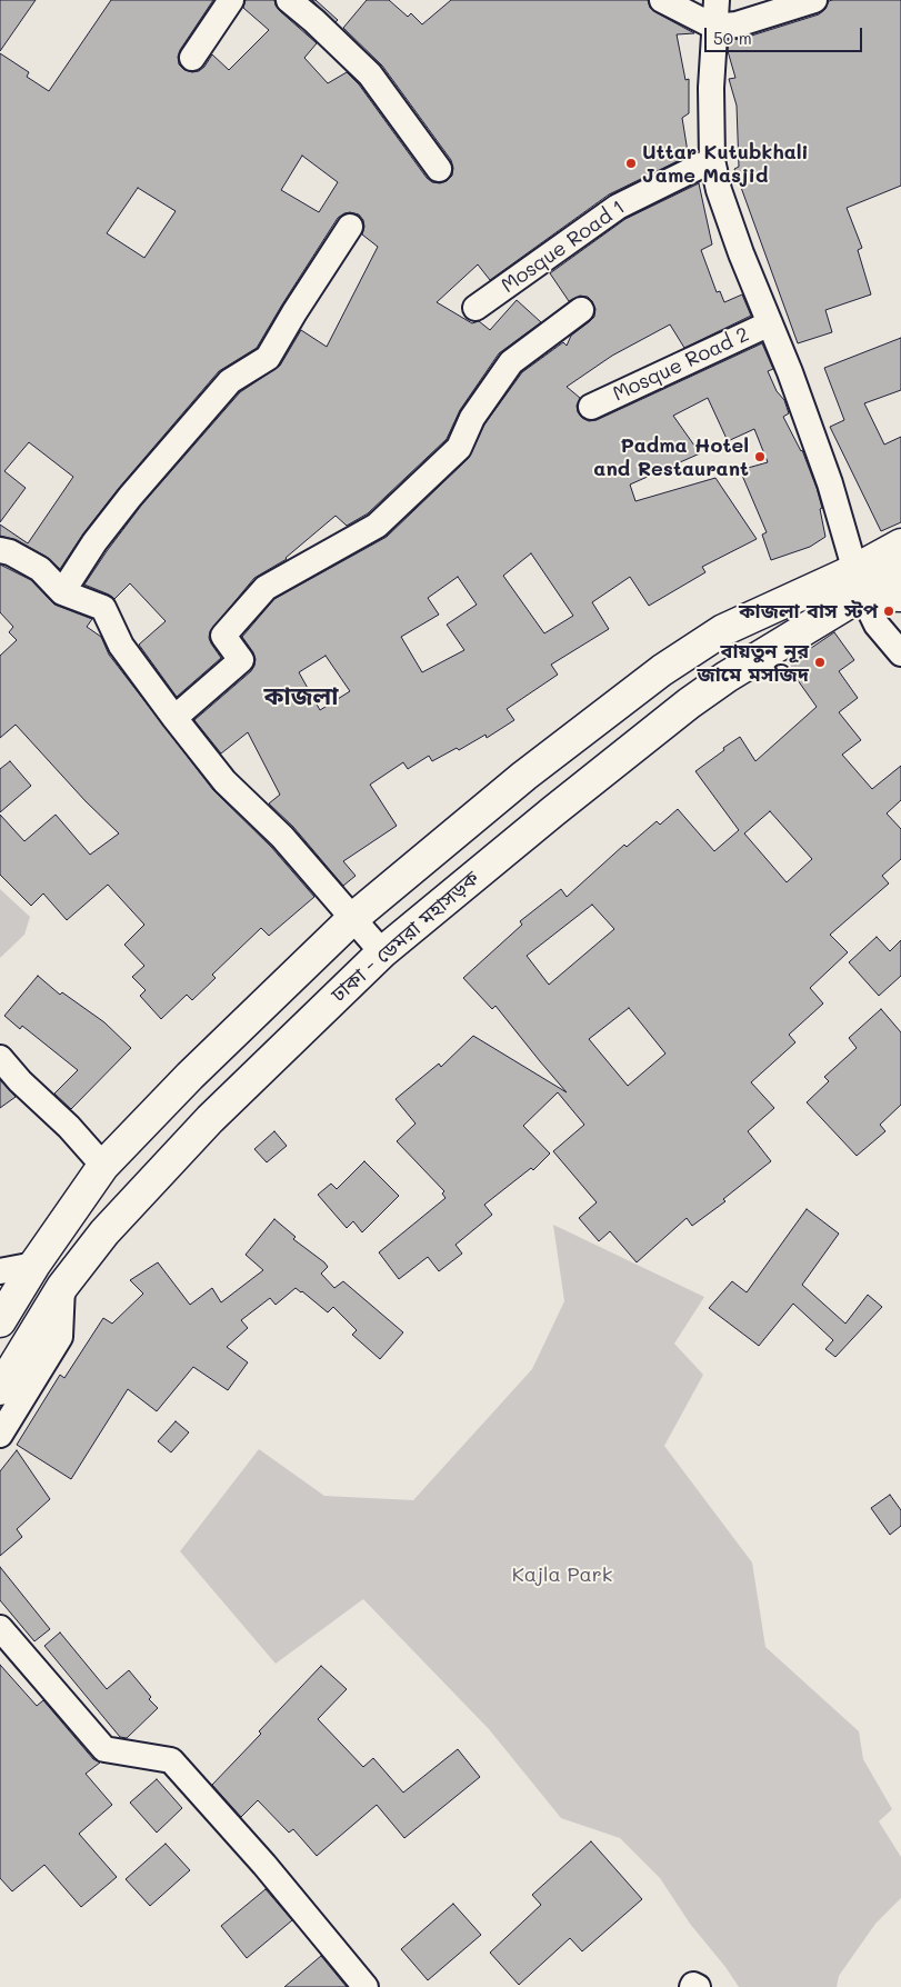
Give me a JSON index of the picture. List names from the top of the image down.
{
  "streets": {
    "main road": ["ঢাকা - ডেমরা মহাসড়ক"],
    "street": ["Mosque Road 1", "Mosque Road 2"]
  },
  "districts": ["কাজলা"],
  "parks": ["Kajla Park"],
  "places": [
    "Uttar Kutubkhali Jame Masjid",
    "Padma Hotel and Restaurant",
    "কাজলা বাস স্টপ",
    "বায়তুন নূর জামে মসজিদ"
  ],
  "scale_bar": "50 m"
}
